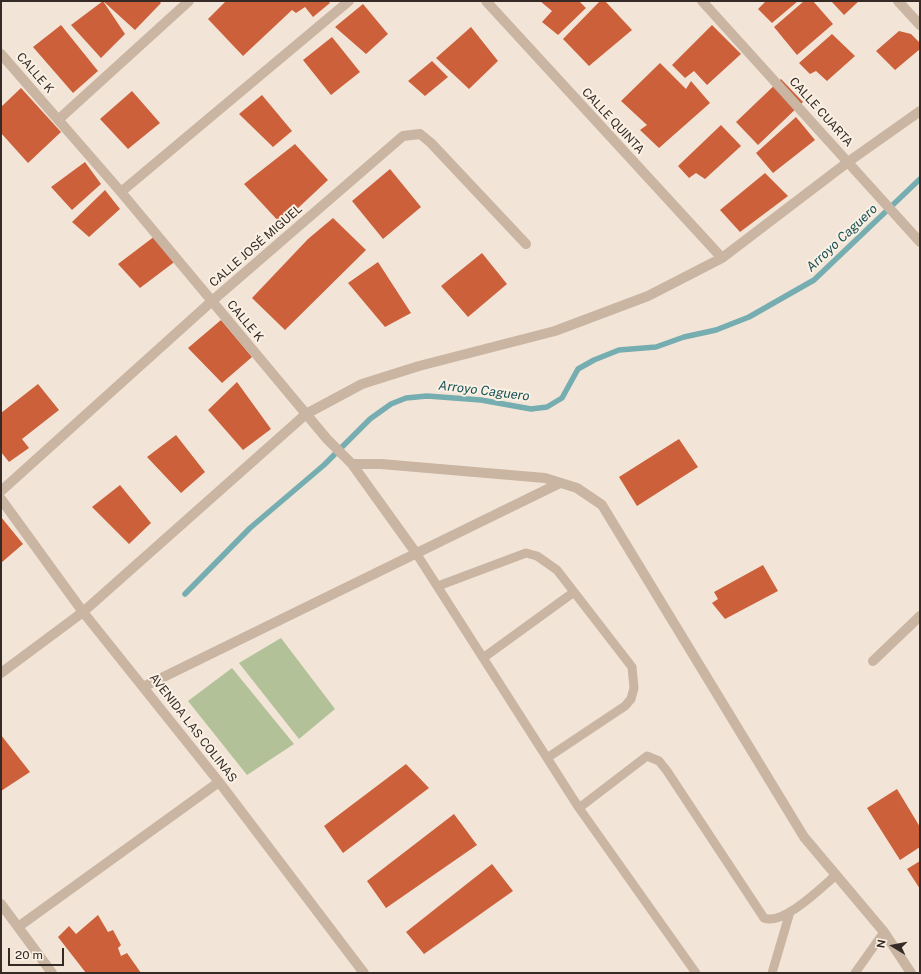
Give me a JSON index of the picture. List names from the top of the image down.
{
  "streets": {
    "street": [
      "CALLE K",
      "CALLE CUARTA",
      "CALLE QUINTA",
      "CALLE JOSÉ MIGUEL",
      "AVENIDA LAS COLINAS"
    ]
  },
  "crossings": [
    ["CALLE K", "CALLE JOSÉ MIGUEL"]
  ],
  "water": ["Arroyo Caguero"],
  "scale_bar": "20 m",
  "north": "left"
}
